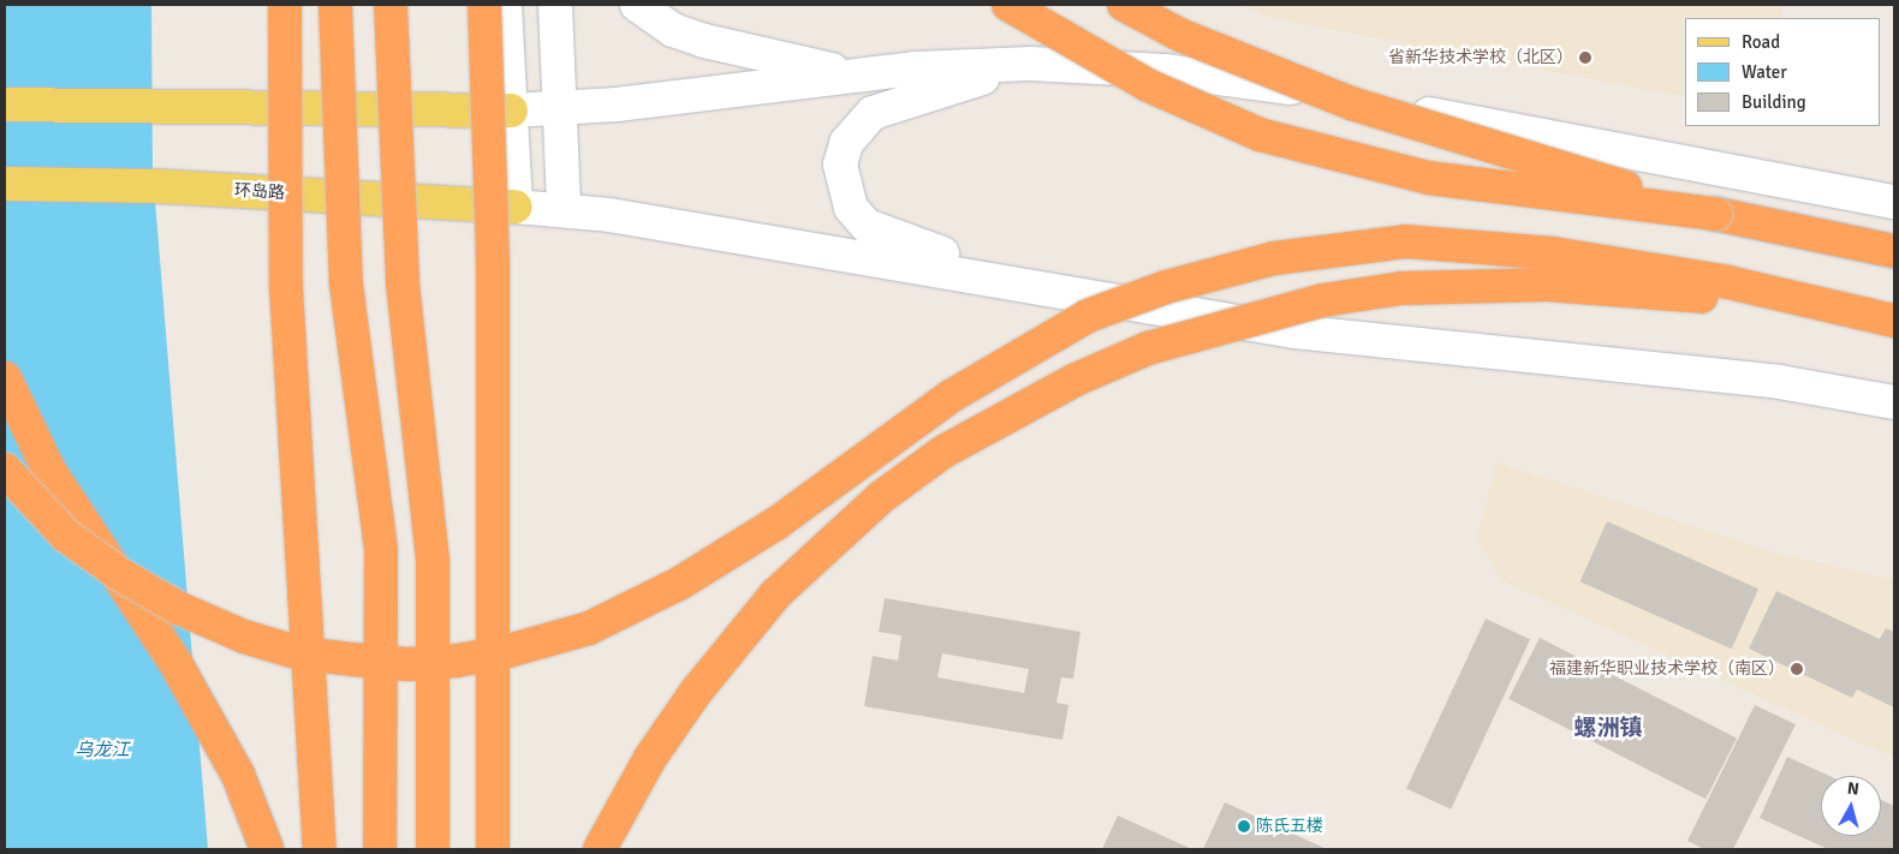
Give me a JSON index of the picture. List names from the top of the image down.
{
  "streets": {
    "main road": ["环岛路"]
  },
  "districts": ["螺洲镇"],
  "water": ["乌龙江"],
  "places": ["省新华技术学校（北区）", "福建新华职业技术学校（南区）", "陈氏五楼"],
  "legend": ["Road", "Water", "Building"],
  "north": "top"
}
